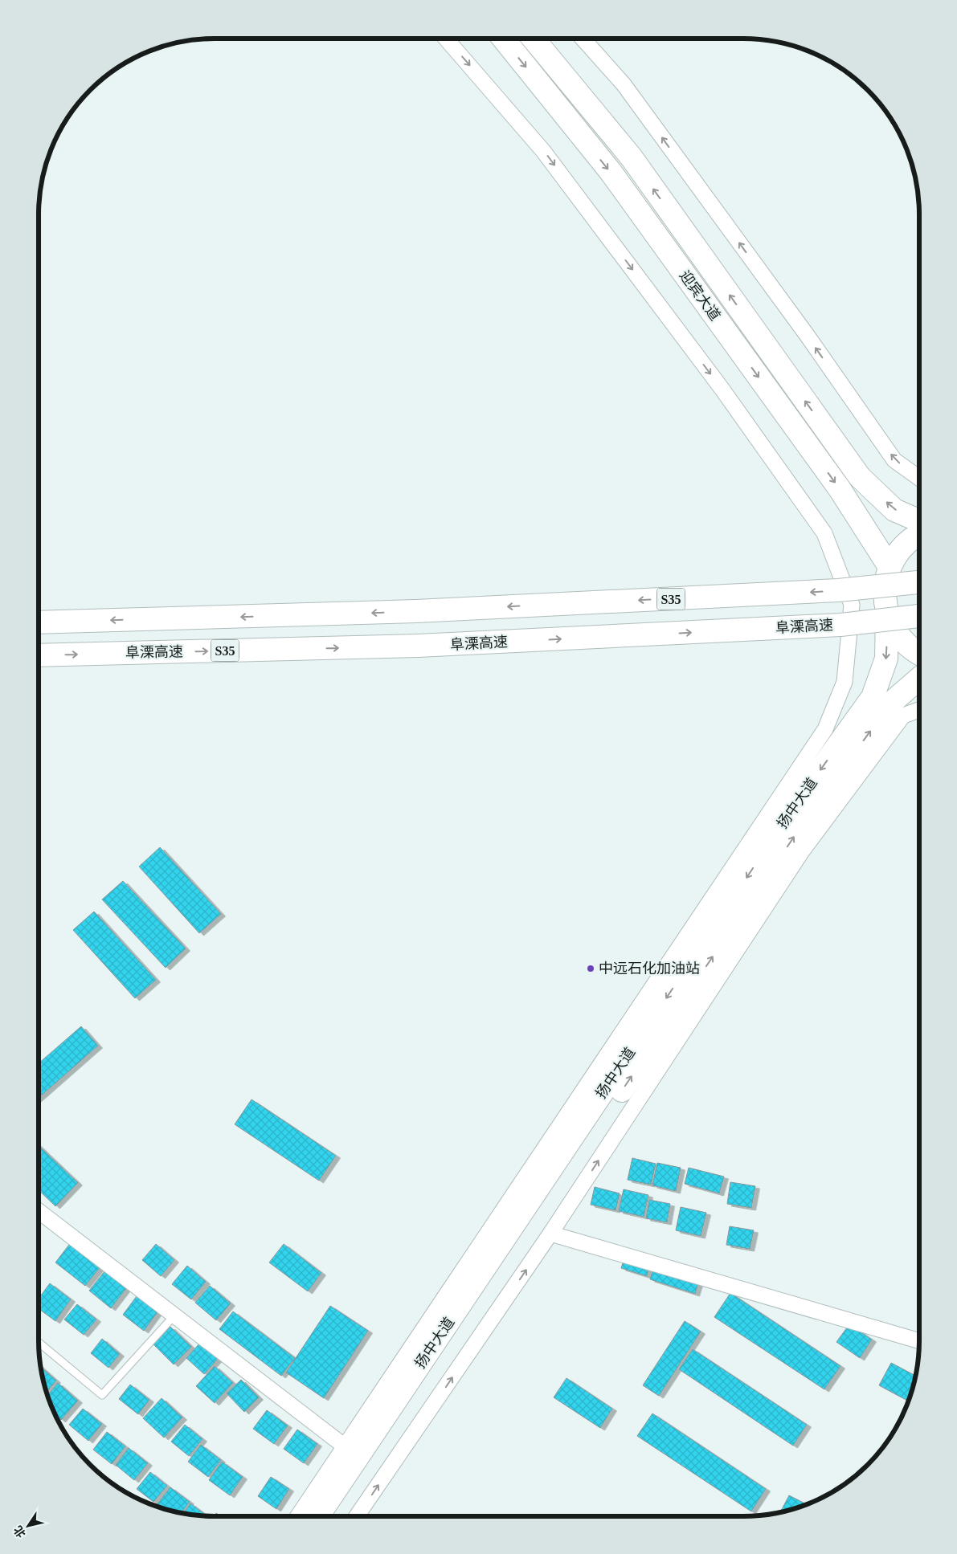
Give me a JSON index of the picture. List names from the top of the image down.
{
  "streets": {
    "main road": [
      "迎宾大道",
      "S35",
      "阜溧高速",
      "扬中大道"
    ]
  },
  "places": ["中远石化加油站"],
  "north": "bottom left"
}
